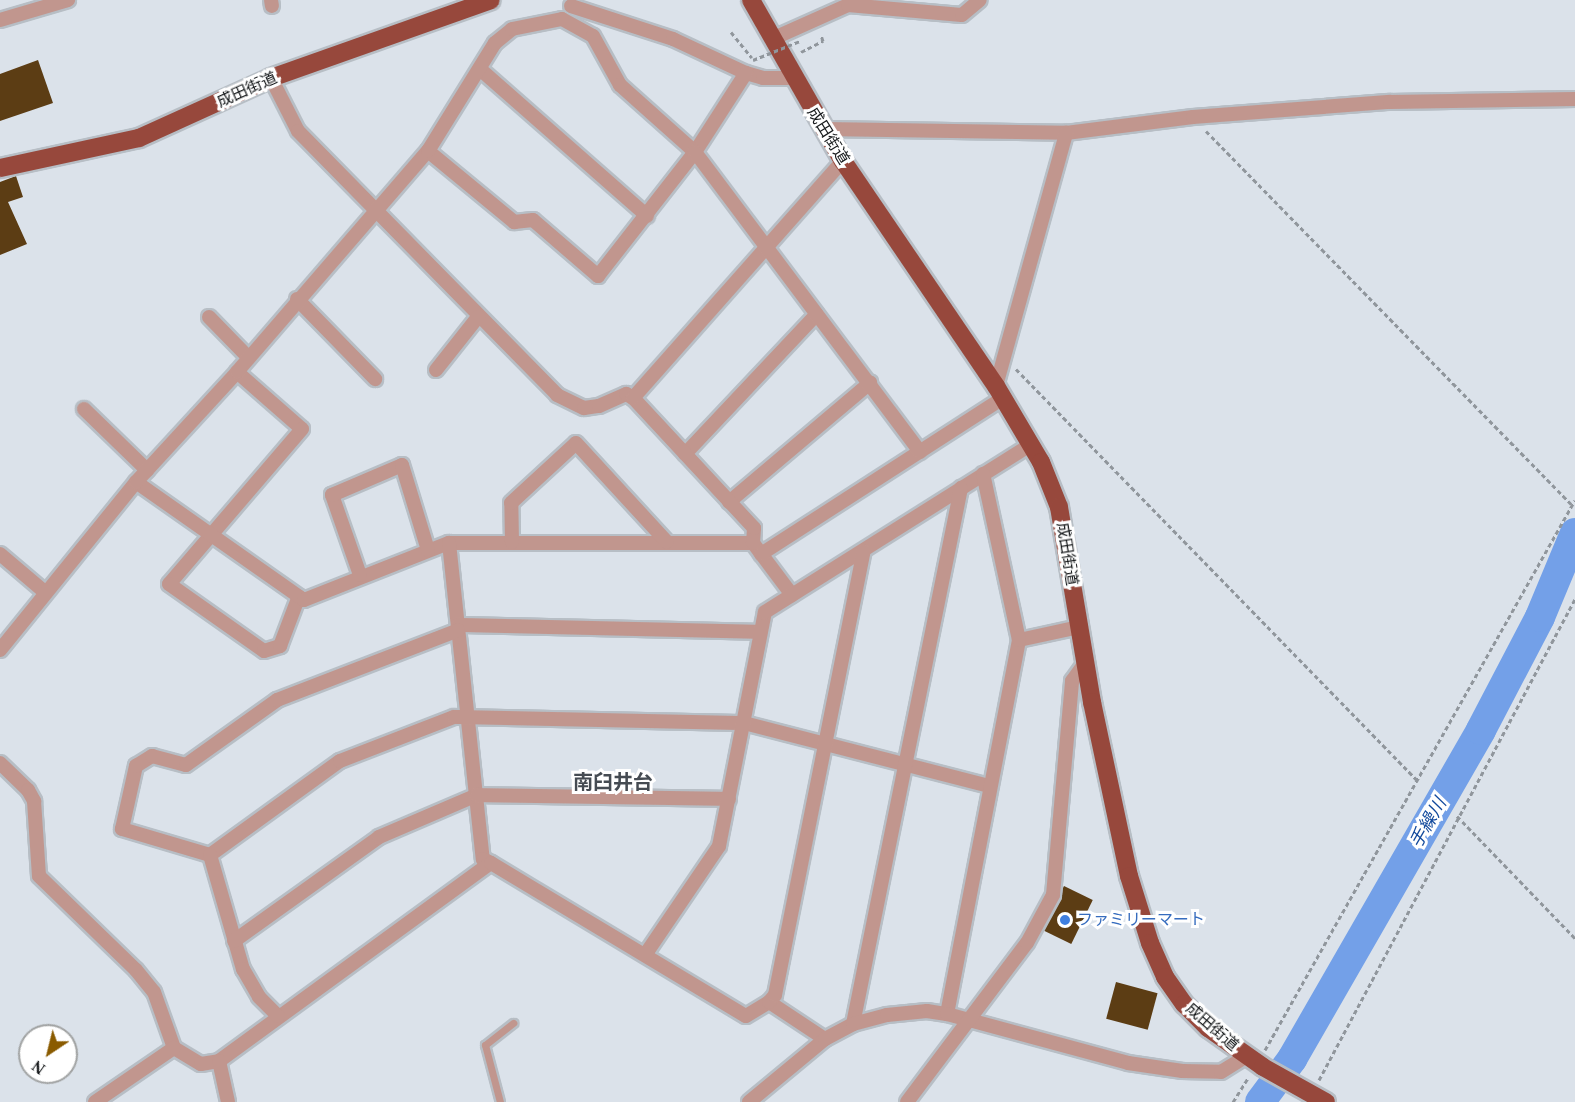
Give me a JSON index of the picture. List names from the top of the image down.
{
  "streets": {
    "highway": ["成田街道"]
  },
  "districts": ["南臼井台"],
  "water": ["手繰川"],
  "places": ["ファミリーマート"],
  "north": "bottom left"
}
